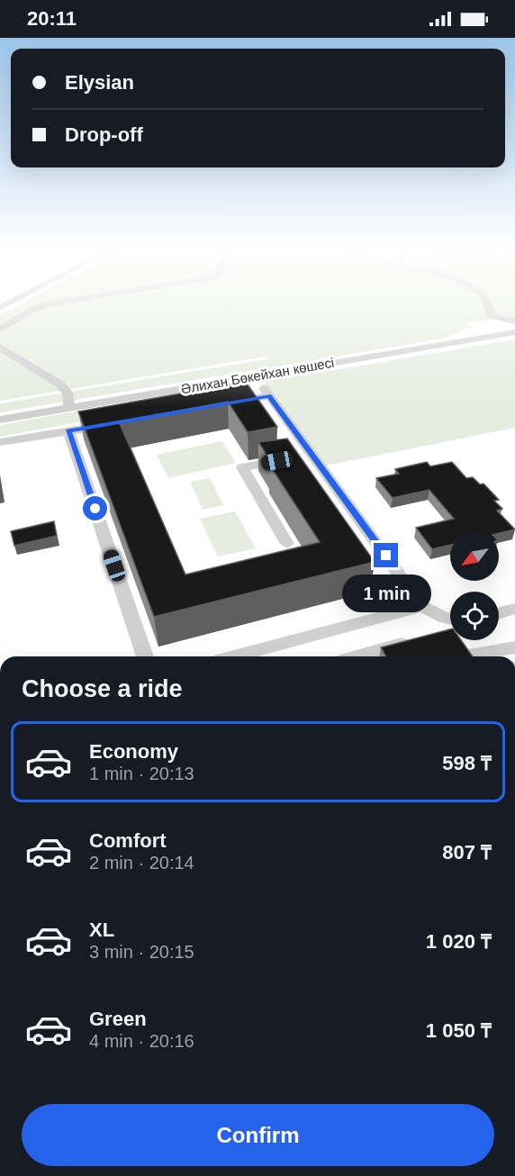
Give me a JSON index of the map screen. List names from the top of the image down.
{
  "streets": {
    "street": ["Әлихан Бөкейхан көшесі"]
  },
  "north": "bottom left",
  "page": {
    "status": "20:11",
    "banner": ["Elysian", "Drop-off"],
    "bubble": "1 min",
    "heading": "Choose a ride",
    "list": [
      {
        "name": "Economy",
        "note": "1 min · 20:13",
        "value": "598 ₸"
      },
      {
        "name": "Comfort",
        "note": "2 min · 20:14",
        "value": "807 ₸"
      },
      {
        "name": "XL",
        "note": "3 min · 20:15",
        "value": "1 020 ₸"
      },
      {
        "name": "Green",
        "note": "4 min · 20:16",
        "value": "1 050 ₸"
      }
    ],
    "buttons": "Confirm"
  }
}
